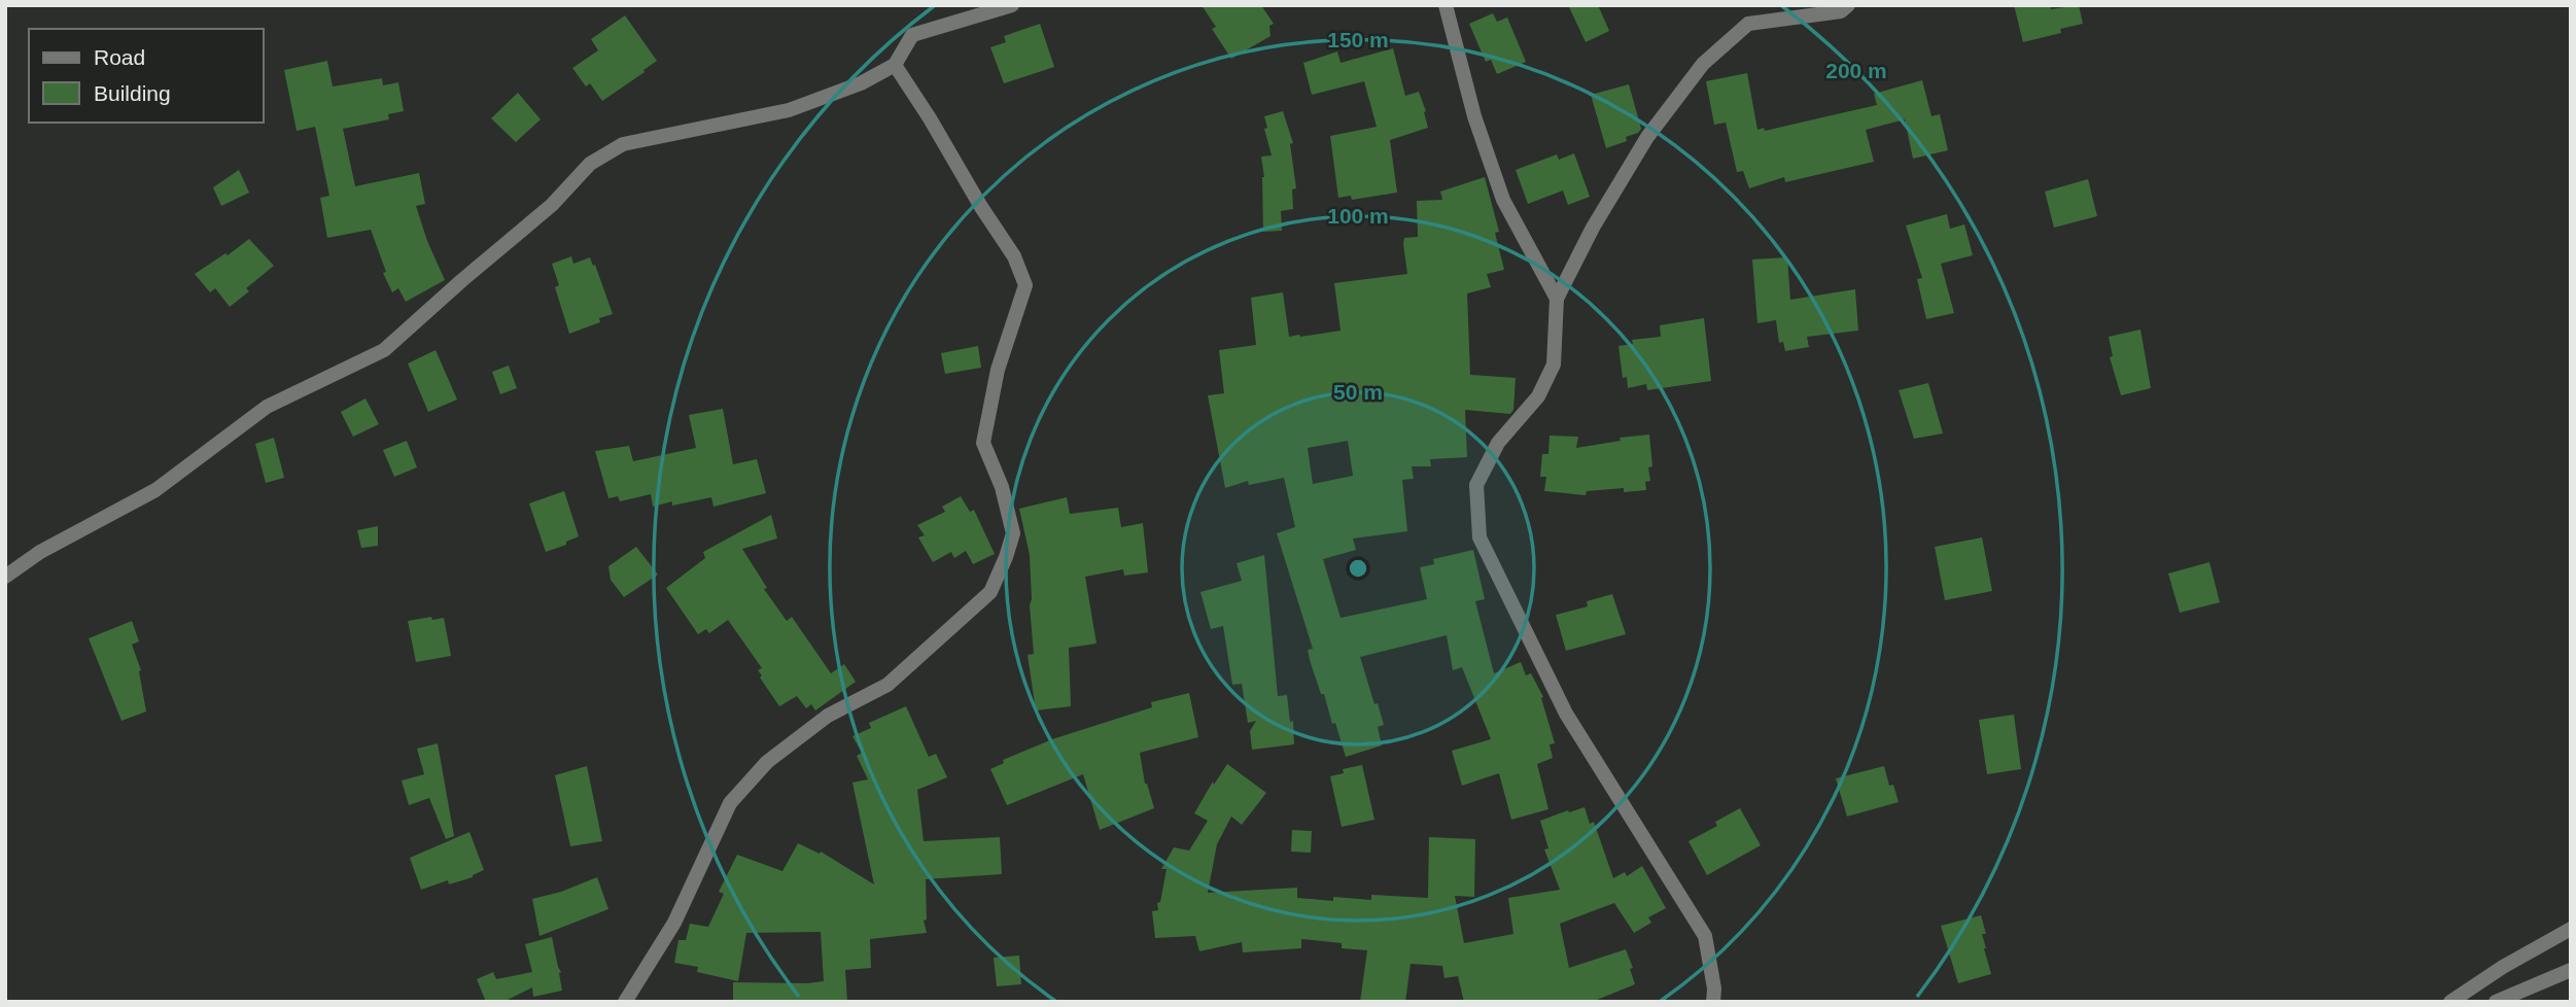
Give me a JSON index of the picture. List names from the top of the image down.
{
  "legend": ["Road", "Building"],
  "rings": [
    "150 m",
    "200 m",
    "100 m",
    "50 m"
  ]
}
